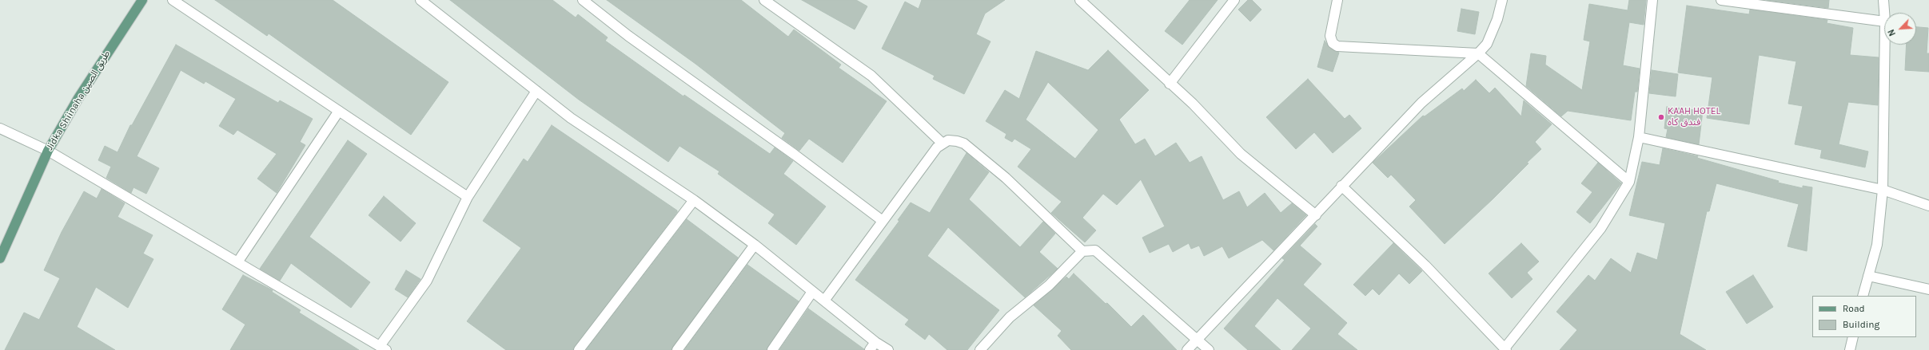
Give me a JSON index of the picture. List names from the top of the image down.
{
  "streets": {
    "main road": ["Jidka Shiinaha طريق الصين"]
  },
  "places": ["KAAH HOTEL فندق كاه"],
  "legend": ["Road", "Building"],
  "north": "bottom left"
}
